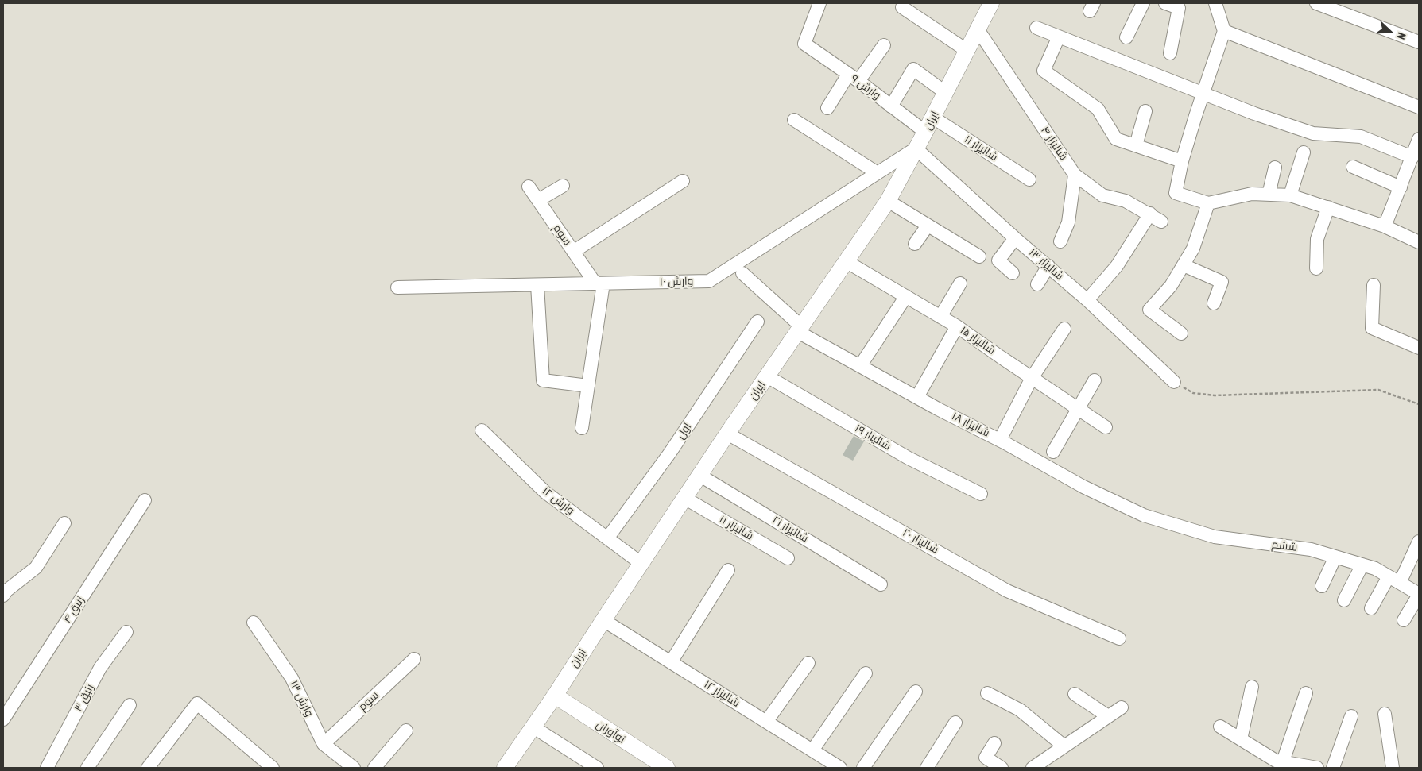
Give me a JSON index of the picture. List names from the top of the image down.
{
  "streets": {
    "street": [
      "وارش ۹",
      "ایران",
      "شالیزار ۴",
      "شالیزار ۱۱",
      "سوم",
      "شالیزار ۱۳",
      "وارش ۱۰",
      "شالیزار ۱۵",
      "شالیزار ۱۸",
      "اول",
      "شالیزار ۱۹",
      "وارش ۱۲",
      "شالیزار ۲۱",
      "شالیزار ۲۰",
      "ششم",
      "زنبق ۴",
      "شالیزار ۱۲",
      "زنبق ۳",
      "وارش ۱۳",
      "نوآوران"
    ]
  },
  "crossings": [
    ["وارش ۹", "ایران"],
    ["ایران", "شالیزار ۴"],
    ["ایران", "شالیزار ۱۱"],
    ["ایران", "شالیزار ۱۳"],
    ["ایران", "وارش ۱۰"],
    ["ایران", "شالیزار ۱۵"],
    ["ایران", "شالیزار ۱۸"],
    ["ایران", "شالیزار ۱۹"],
    ["ایران", "وارش ۱۲"],
    ["ایران", "شالیزار ۲۱"],
    ["ایران", "شالیزار ۲۰"],
    ["ایران", "شالیزار ۱۲"],
    ["ایران", "نوآوران"],
    ["سوم", "وارش ۱۰"],
    ["سوم", "وارش ۱۳"],
    ["شالیزار ۱۳", "وارش ۱۰"],
    ["شالیزار ۱۸", "ششم"],
    ["اول", "وارش ۱۲"]
  ],
  "north": "right"
}
